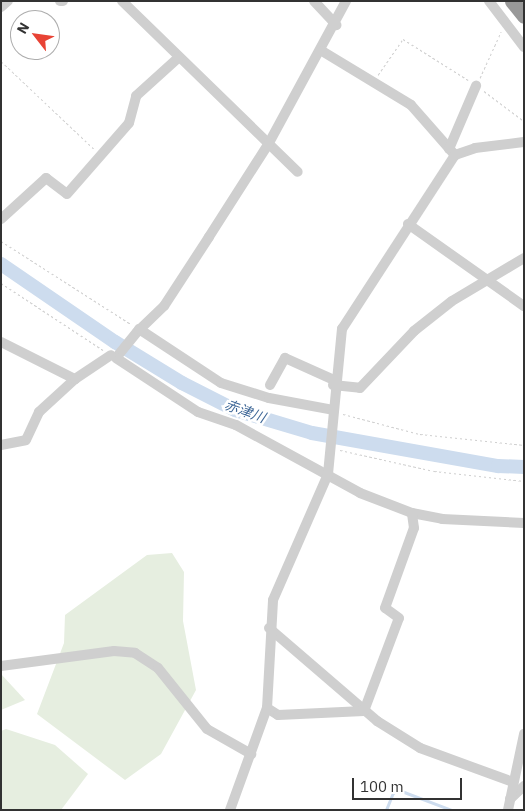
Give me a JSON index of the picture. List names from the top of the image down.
{
  "water": ["赤津川"],
  "scale_bar": "100 m",
  "north": "top left"
}
